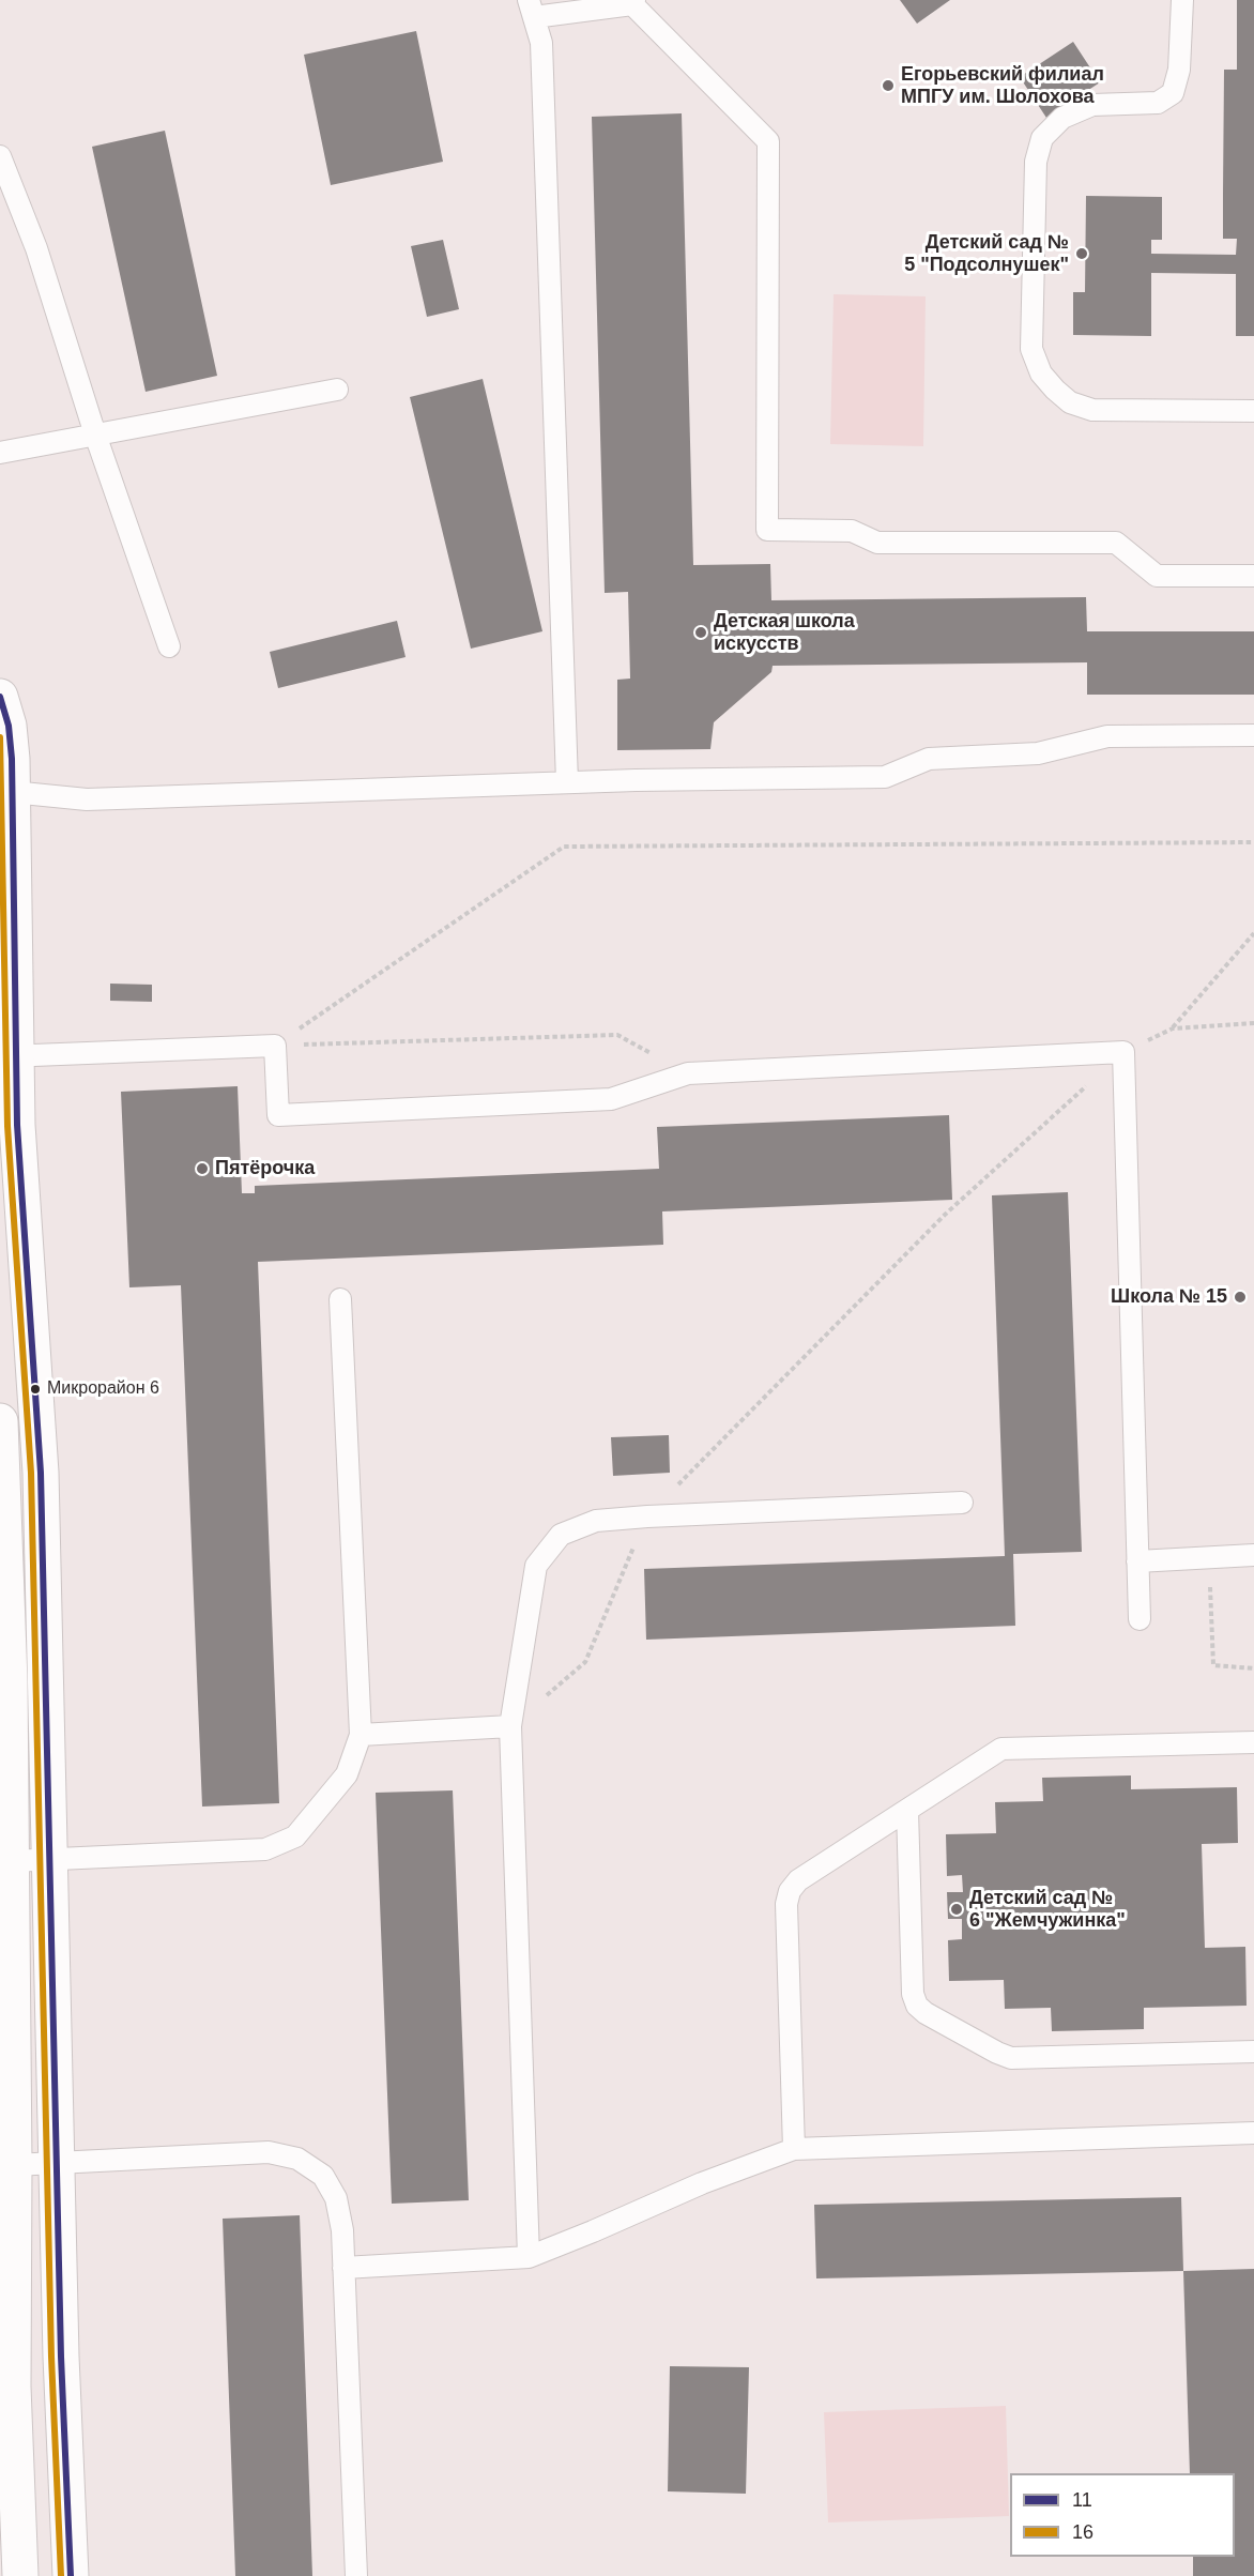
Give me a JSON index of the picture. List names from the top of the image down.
{
  "places": [
    "Егорьевский филиал МПГУ им. Шолохова",
    "Детский сад № 5 \"Подсолнушек\"",
    "Детская школа искусств",
    "Пятёрочка",
    "Школа № 15",
    "Микрорайон 6",
    "Детский сад № 6 \"Жемчужинка\""
  ],
  "lines": ["transit line 11", "transit line 16"],
  "legend": ["11", "16"]
}
